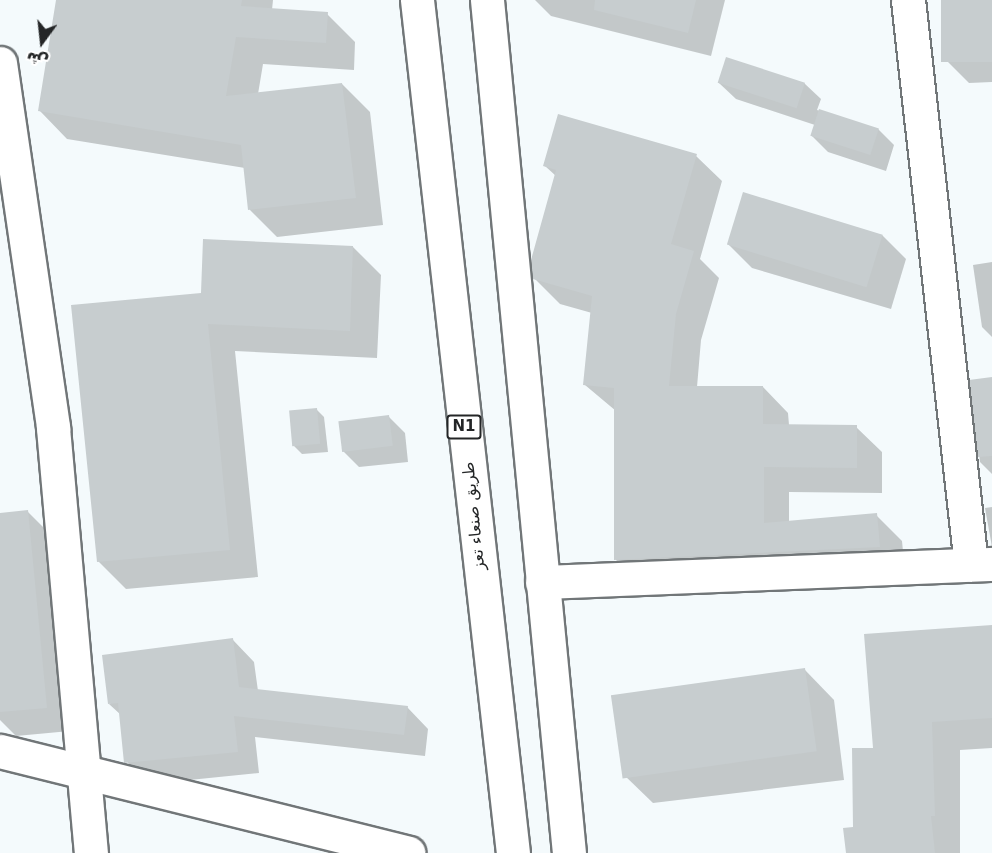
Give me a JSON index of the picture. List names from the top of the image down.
{
  "streets": {
    "main road": ["N1", "طريق صنعاء تعز"]
  },
  "north": "bottom"
}
